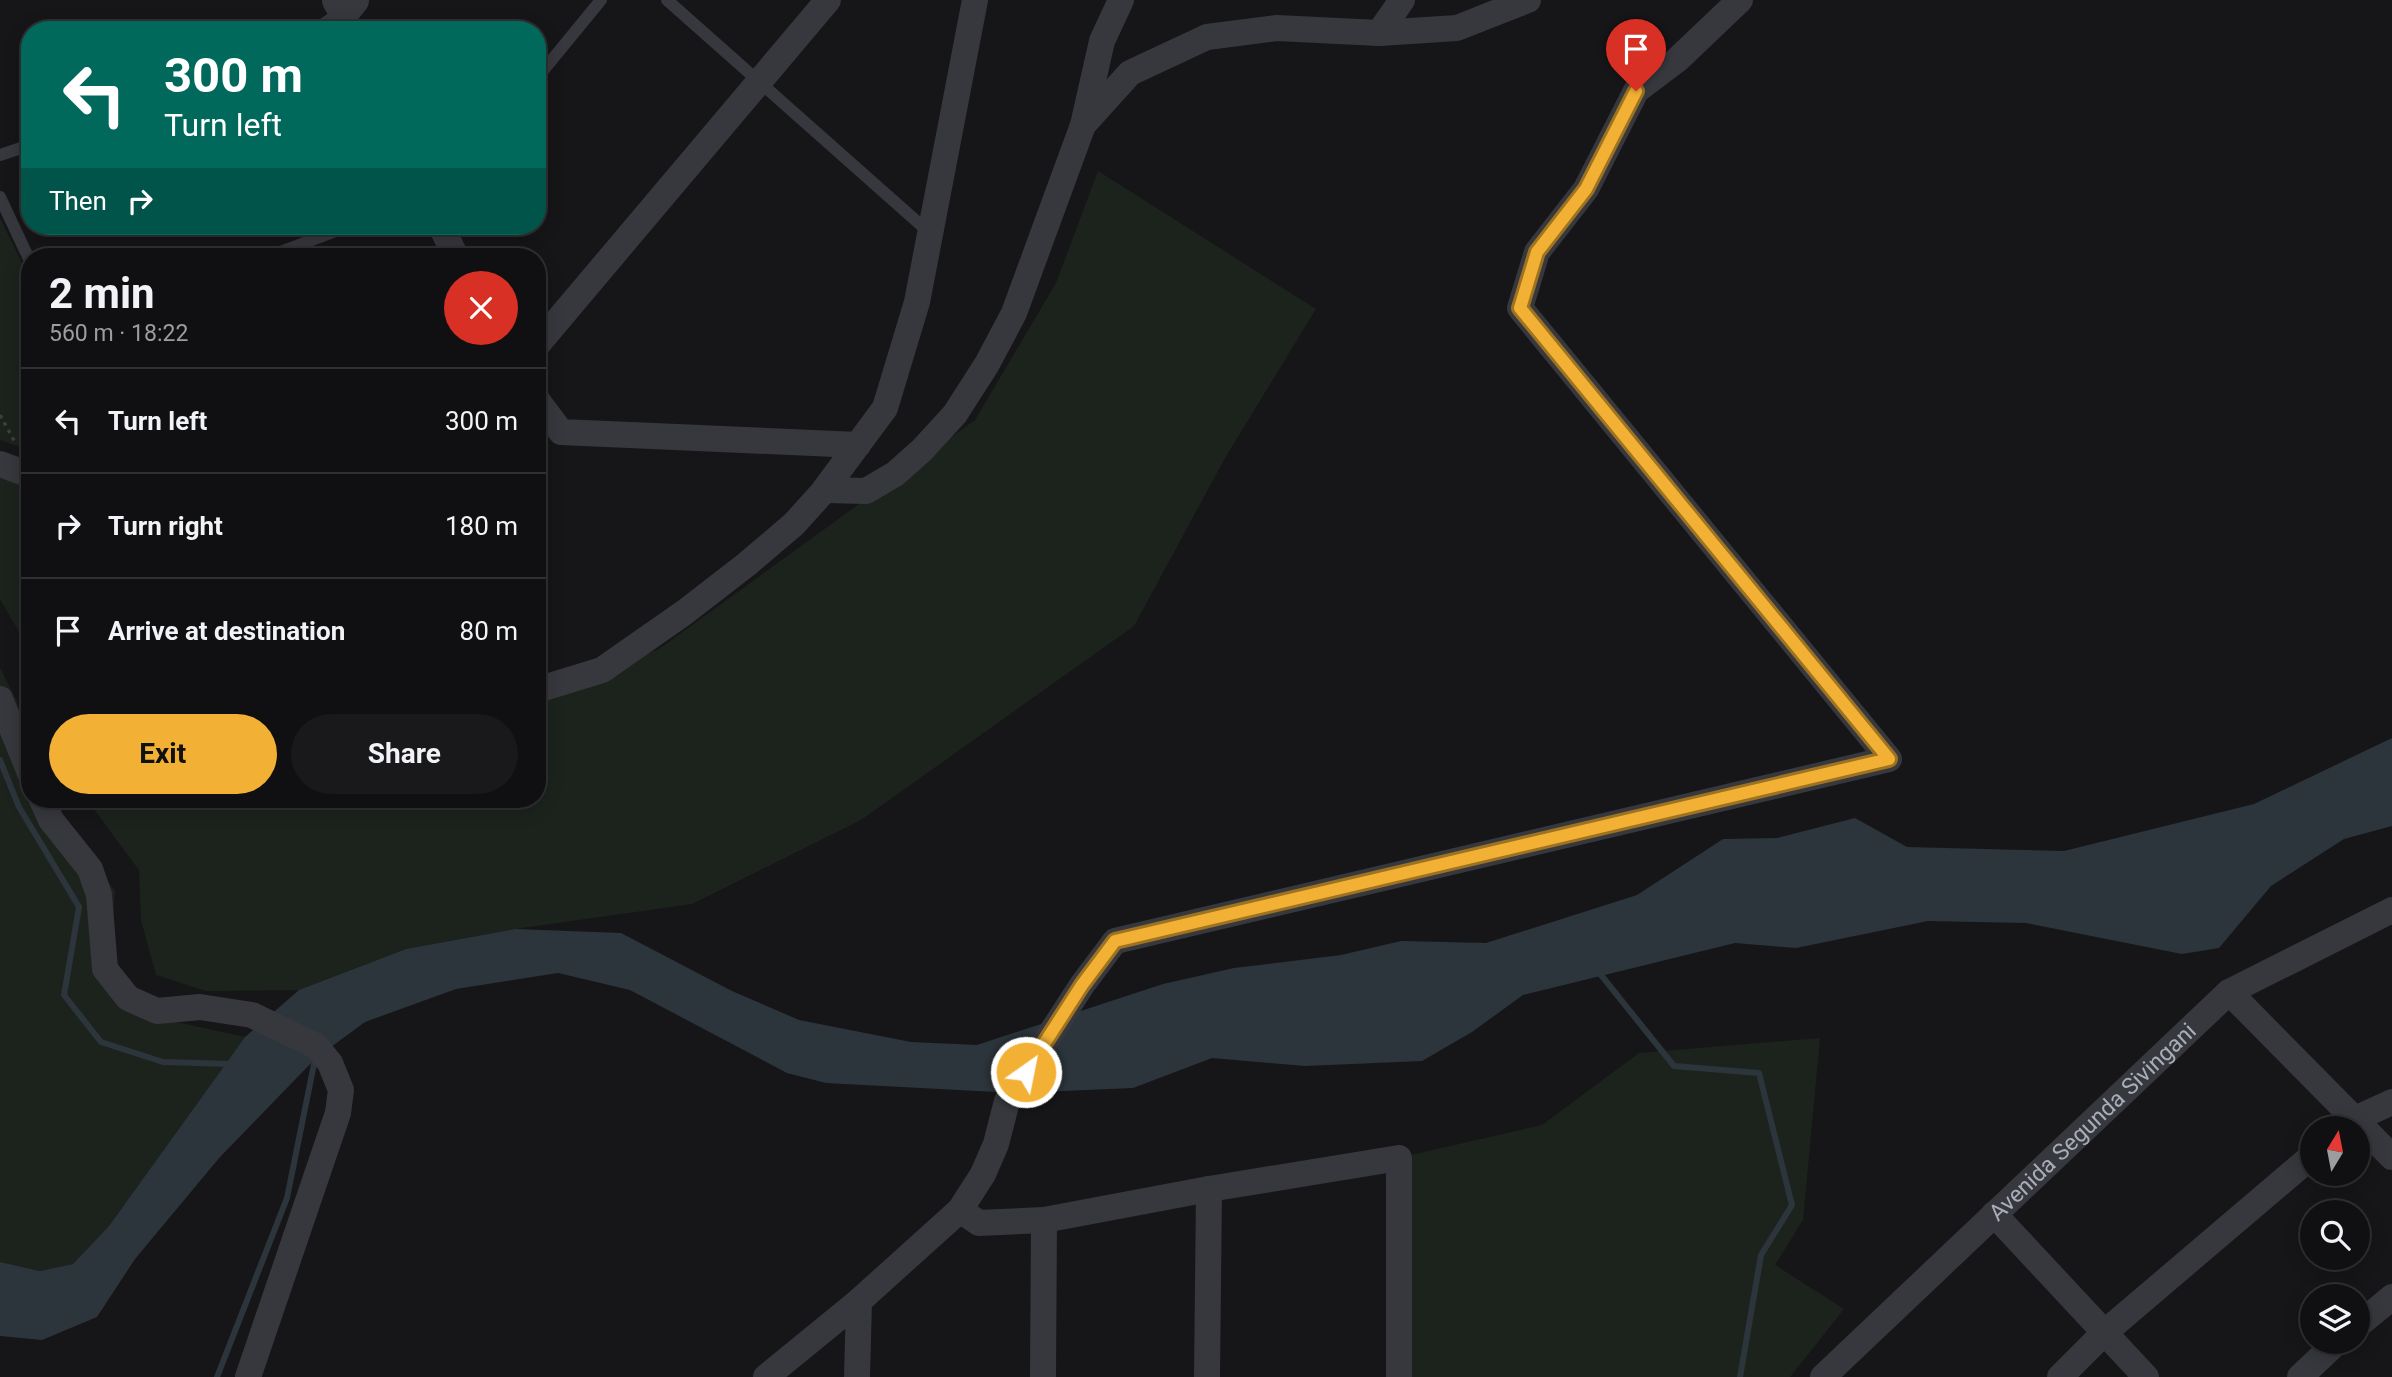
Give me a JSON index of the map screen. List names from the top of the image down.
{
  "streets": {
    "street": ["Avenida Segunda Sivingani"]
  },
  "north": "top",
  "page": {
    "turn": ["300 m", "Turn left"],
    "then": "Then",
    "heading": ["2 min", "560 m · 18:22"],
    "list": [
      {
        "name": "Turn left",
        "value": "300 m"
      },
      {
        "name": "Turn right",
        "value": "180 m"
      },
      {
        "name": "Arrive at destination",
        "value": "80 m"
      }
    ],
    "buttons": ["Exit", "Share"]
  }
}
